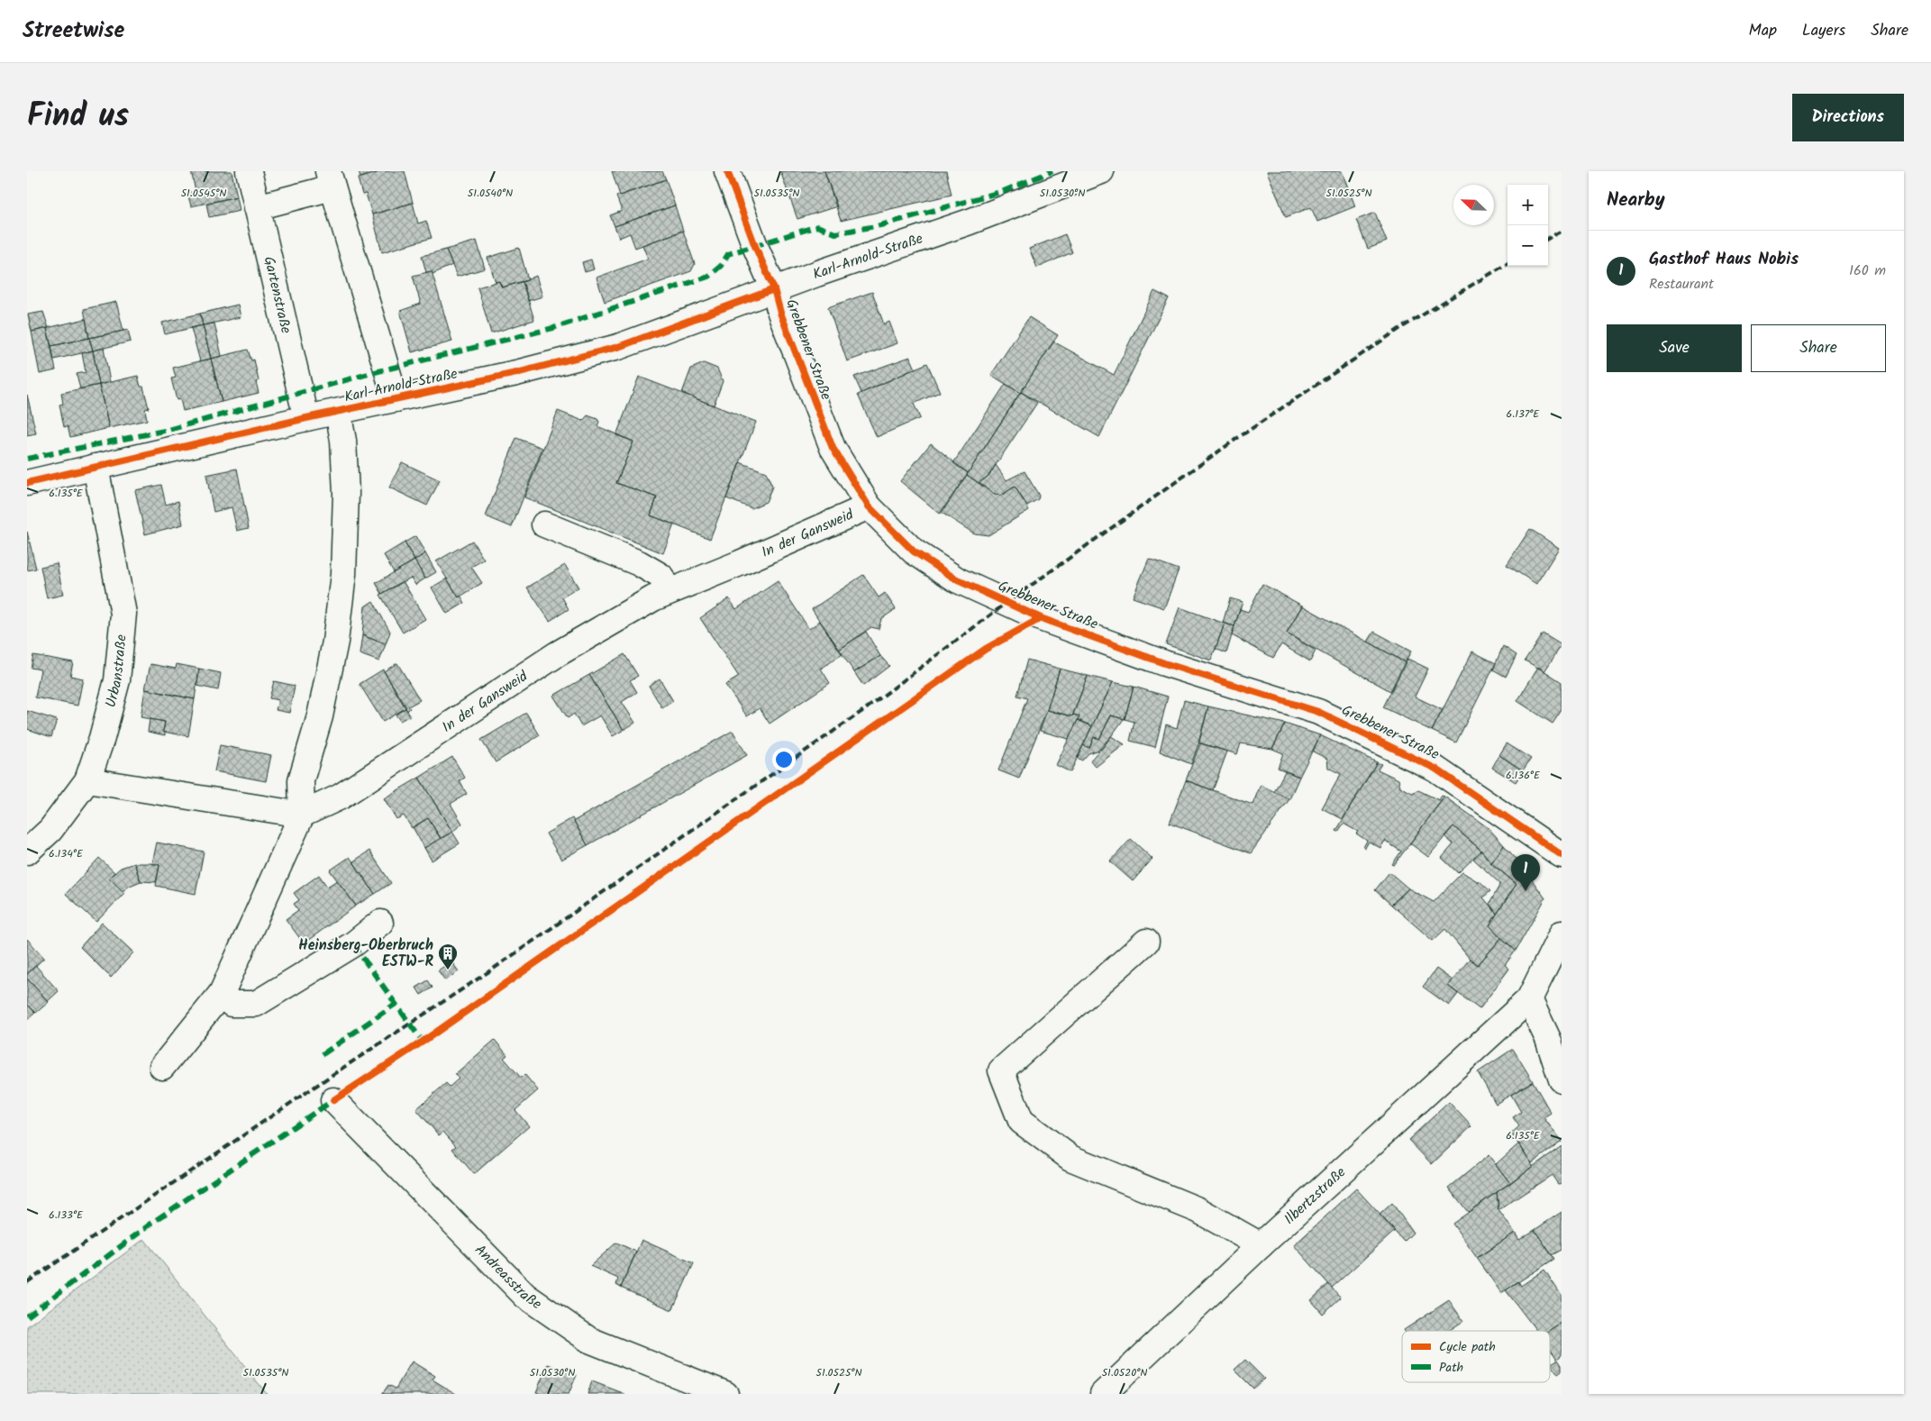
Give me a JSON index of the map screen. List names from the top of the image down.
{
  "streets": {
    "street": [
      "Karl-Arnold-Straße",
      "Gartenstraße",
      "Grebbener Straße",
      "In der Gansweid",
      "Urbanstraße",
      "Ilbertzstraße",
      "Andreasstraße"
    ]
  },
  "crossings": [
    ["Karl-Arnold-Straße", "Gartenstraße"],
    ["Karl-Arnold-Straße", "Grebbener Straße"],
    ["Karl-Arnold-Straße", "Urbanstraße"],
    ["Grebbener Straße", "In der Gansweid"]
  ],
  "places": {
    "building": ["Heinsberg-Oberbruch ESTW-R"]
  },
  "legend": ["Cycle path", "Path"],
  "north": "top left",
  "page": {
    "header": "Streetwise",
    "nav": ["Map", "Layers", "Share"],
    "title": "Find us",
    "buttons": [
      "Directions",
      ["Save", "Share"]
    ],
    "heading": "Nearby",
    "map_buttons": ["+", "−"],
    "list": [
      {
        "mark": "1",
        "name": "Gasthof Haus Nobis",
        "note": "Restaurant",
        "value": "160 m"
      }
    ],
    "pins": "1"
  },
  "coordinates": [
    "51.0545°N",
    "51.0540°N",
    "51.0535°N",
    "51.0530°N",
    "51.0525°N",
    "6.137°E",
    "6.135°E",
    "6.136°E",
    "6.134°E",
    "6.133°E",
    "51.0520°N"
  ]
}
